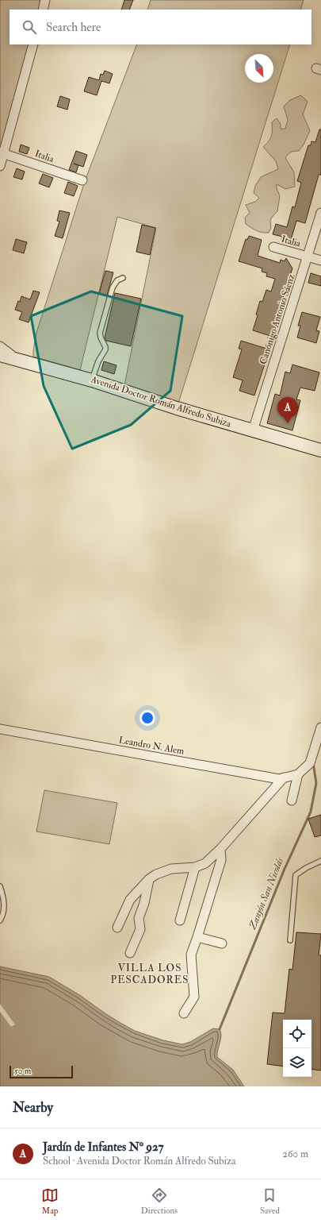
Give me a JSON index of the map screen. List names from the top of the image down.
{
  "streets": {
    "main road": ["Avenida Doctor Román Alfredo Subiza"],
    "street": ["Italia", "Canónigo Antonio Sáenz", "Leandro N. Alem"]
  },
  "crossings": [
    ["Italia", "Canónigo Antonio Sáenz"],
    ["Canónigo Antonio Sáenz", "Avenida Doctor Román Alfredo Subiza"]
  ],
  "districts": ["VILLA LOS PESCADORES"],
  "water": ["Zanjón San Nicolás"],
  "scale_bar": "50 m",
  "north": "bottom right",
  "page": {
    "search": "Search here",
    "pins": "A",
    "scale": "50 m",
    "heading": "Nearby",
    "list": [
      {
        "mark": "A",
        "name": "Jardín de Infantes N° 927",
        "note": "School · Avenida Doctor Román Alfredo Subiza",
        "value": "260 m"
      }
    ],
    "nav": ["Map", "Directions", "Saved"]
  }
}
